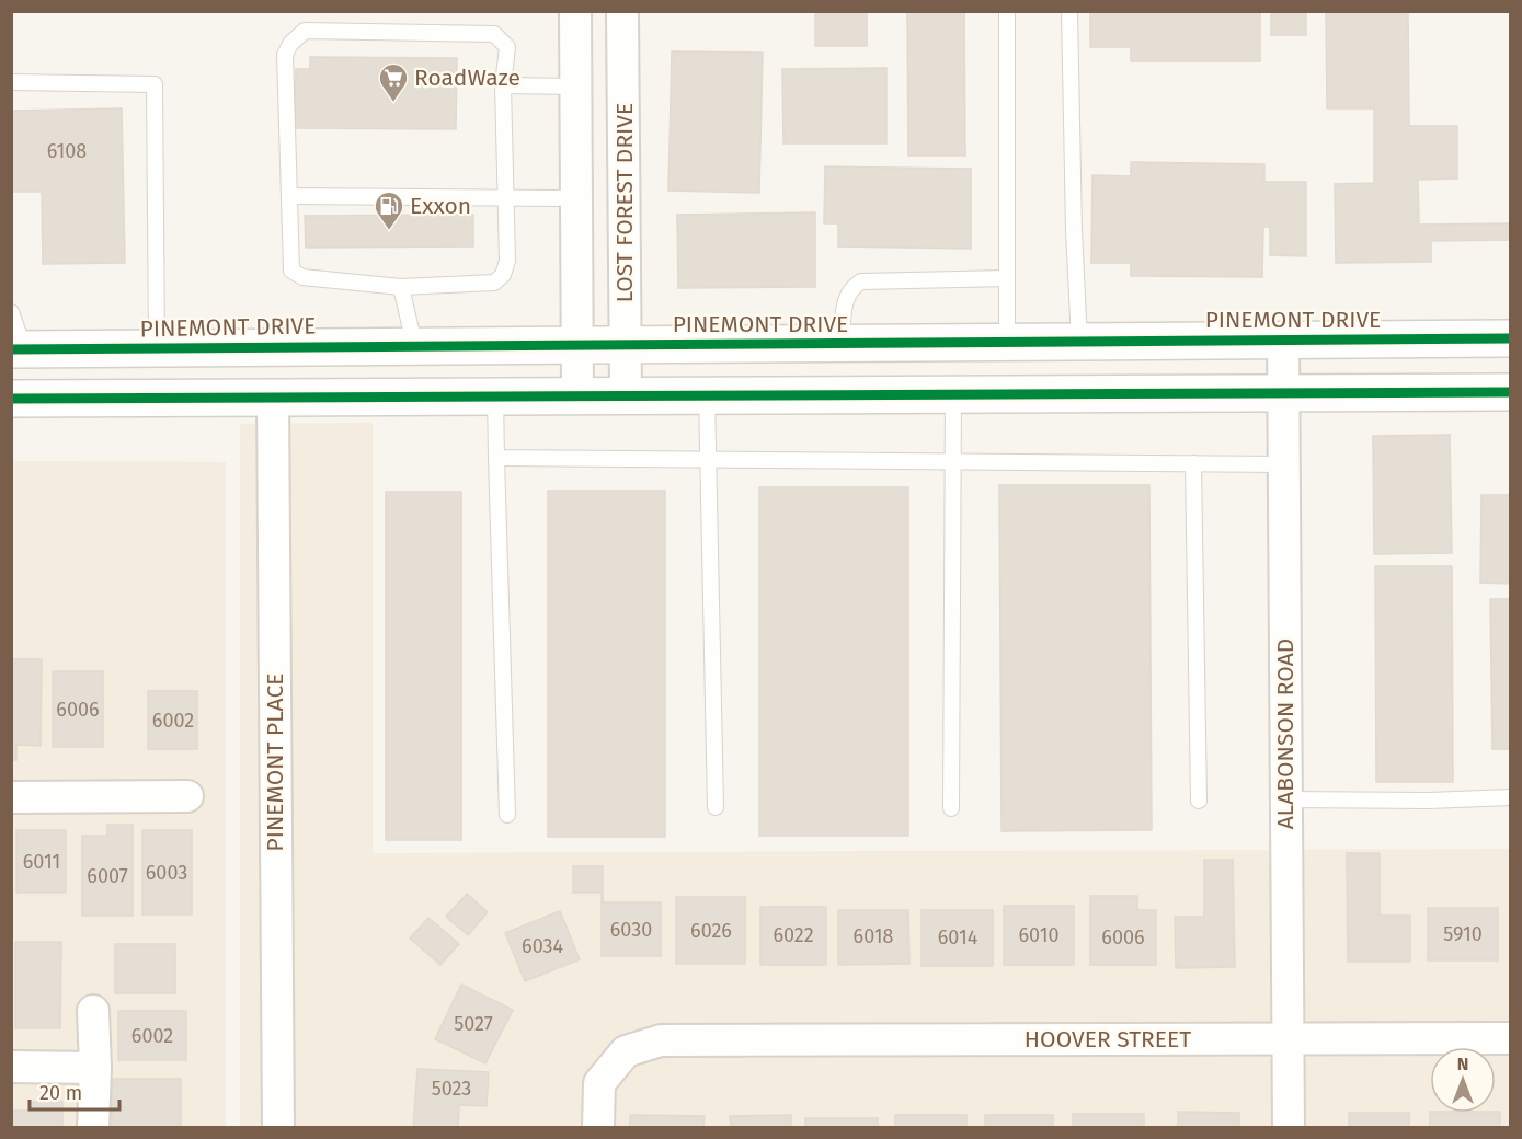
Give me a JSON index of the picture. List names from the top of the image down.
{
  "streets": {
    "main road": ["PINEMONT DRIVE"],
    "street": [
      "LOST FOREST DRIVE",
      "ALABONSON ROAD",
      "PINEMONT PLACE",
      "HOOVER STREET"
    ]
  },
  "crossings": [
    ["LOST FOREST DRIVE", "PINEMONT DRIVE"],
    ["PINEMONT DRIVE", "ALABONSON ROAD"],
    ["ALABONSON ROAD", "HOOVER STREET"]
  ],
  "places": {
    "supermarket": ["RoadWaze"],
    "fuel station": ["Exxon"]
  },
  "house_numbers": [
    "6108",
    "6006",
    "6002",
    "6011",
    "6003",
    "6007",
    "6030",
    "6026",
    "5910",
    "6022",
    "6010",
    "6018",
    "6014",
    "6006",
    "6034",
    "5027",
    "6002",
    "5023"
  ],
  "scale_bar": "20 m",
  "north": "top"
}
